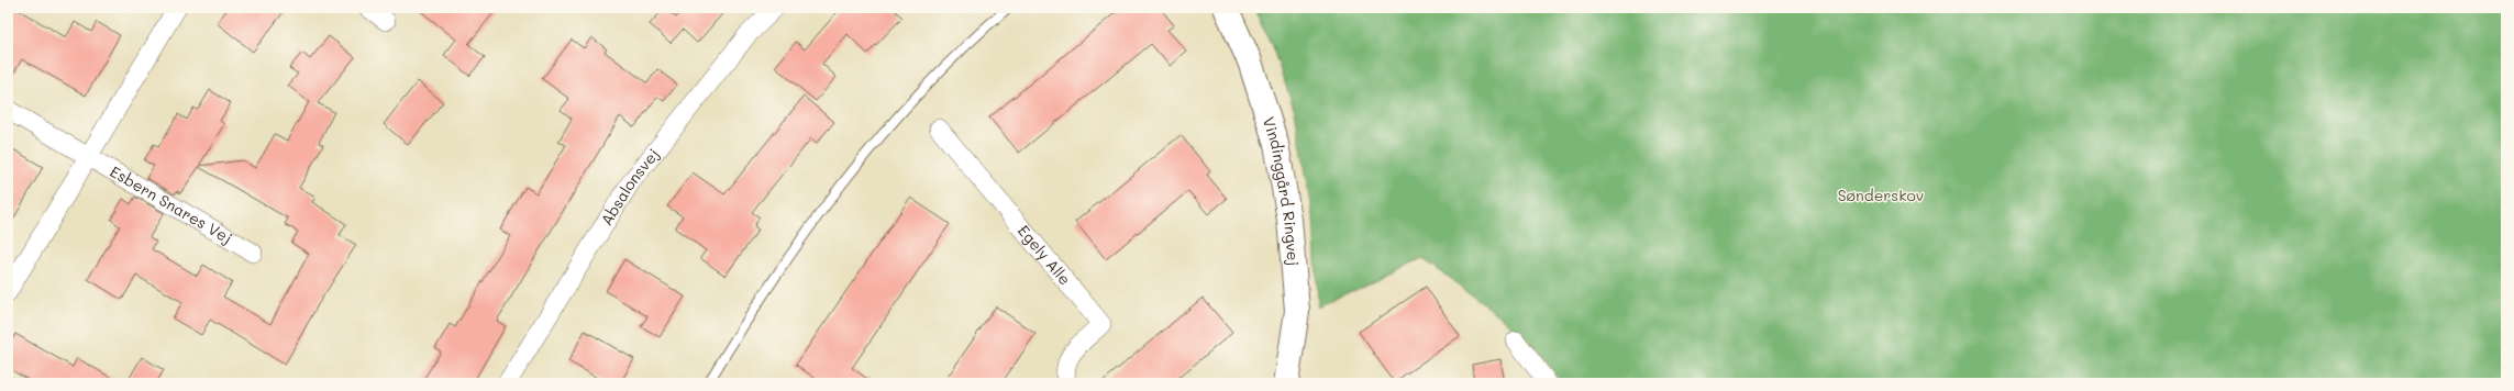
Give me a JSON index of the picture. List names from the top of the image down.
{
  "streets": {
    "street": [
      "Absalonsvej",
      "Vindinggård Ringvej",
      "Esbern Snares Vej",
      "Egely Alle"
    ]
  },
  "parks": ["Sønderskov"]
}
